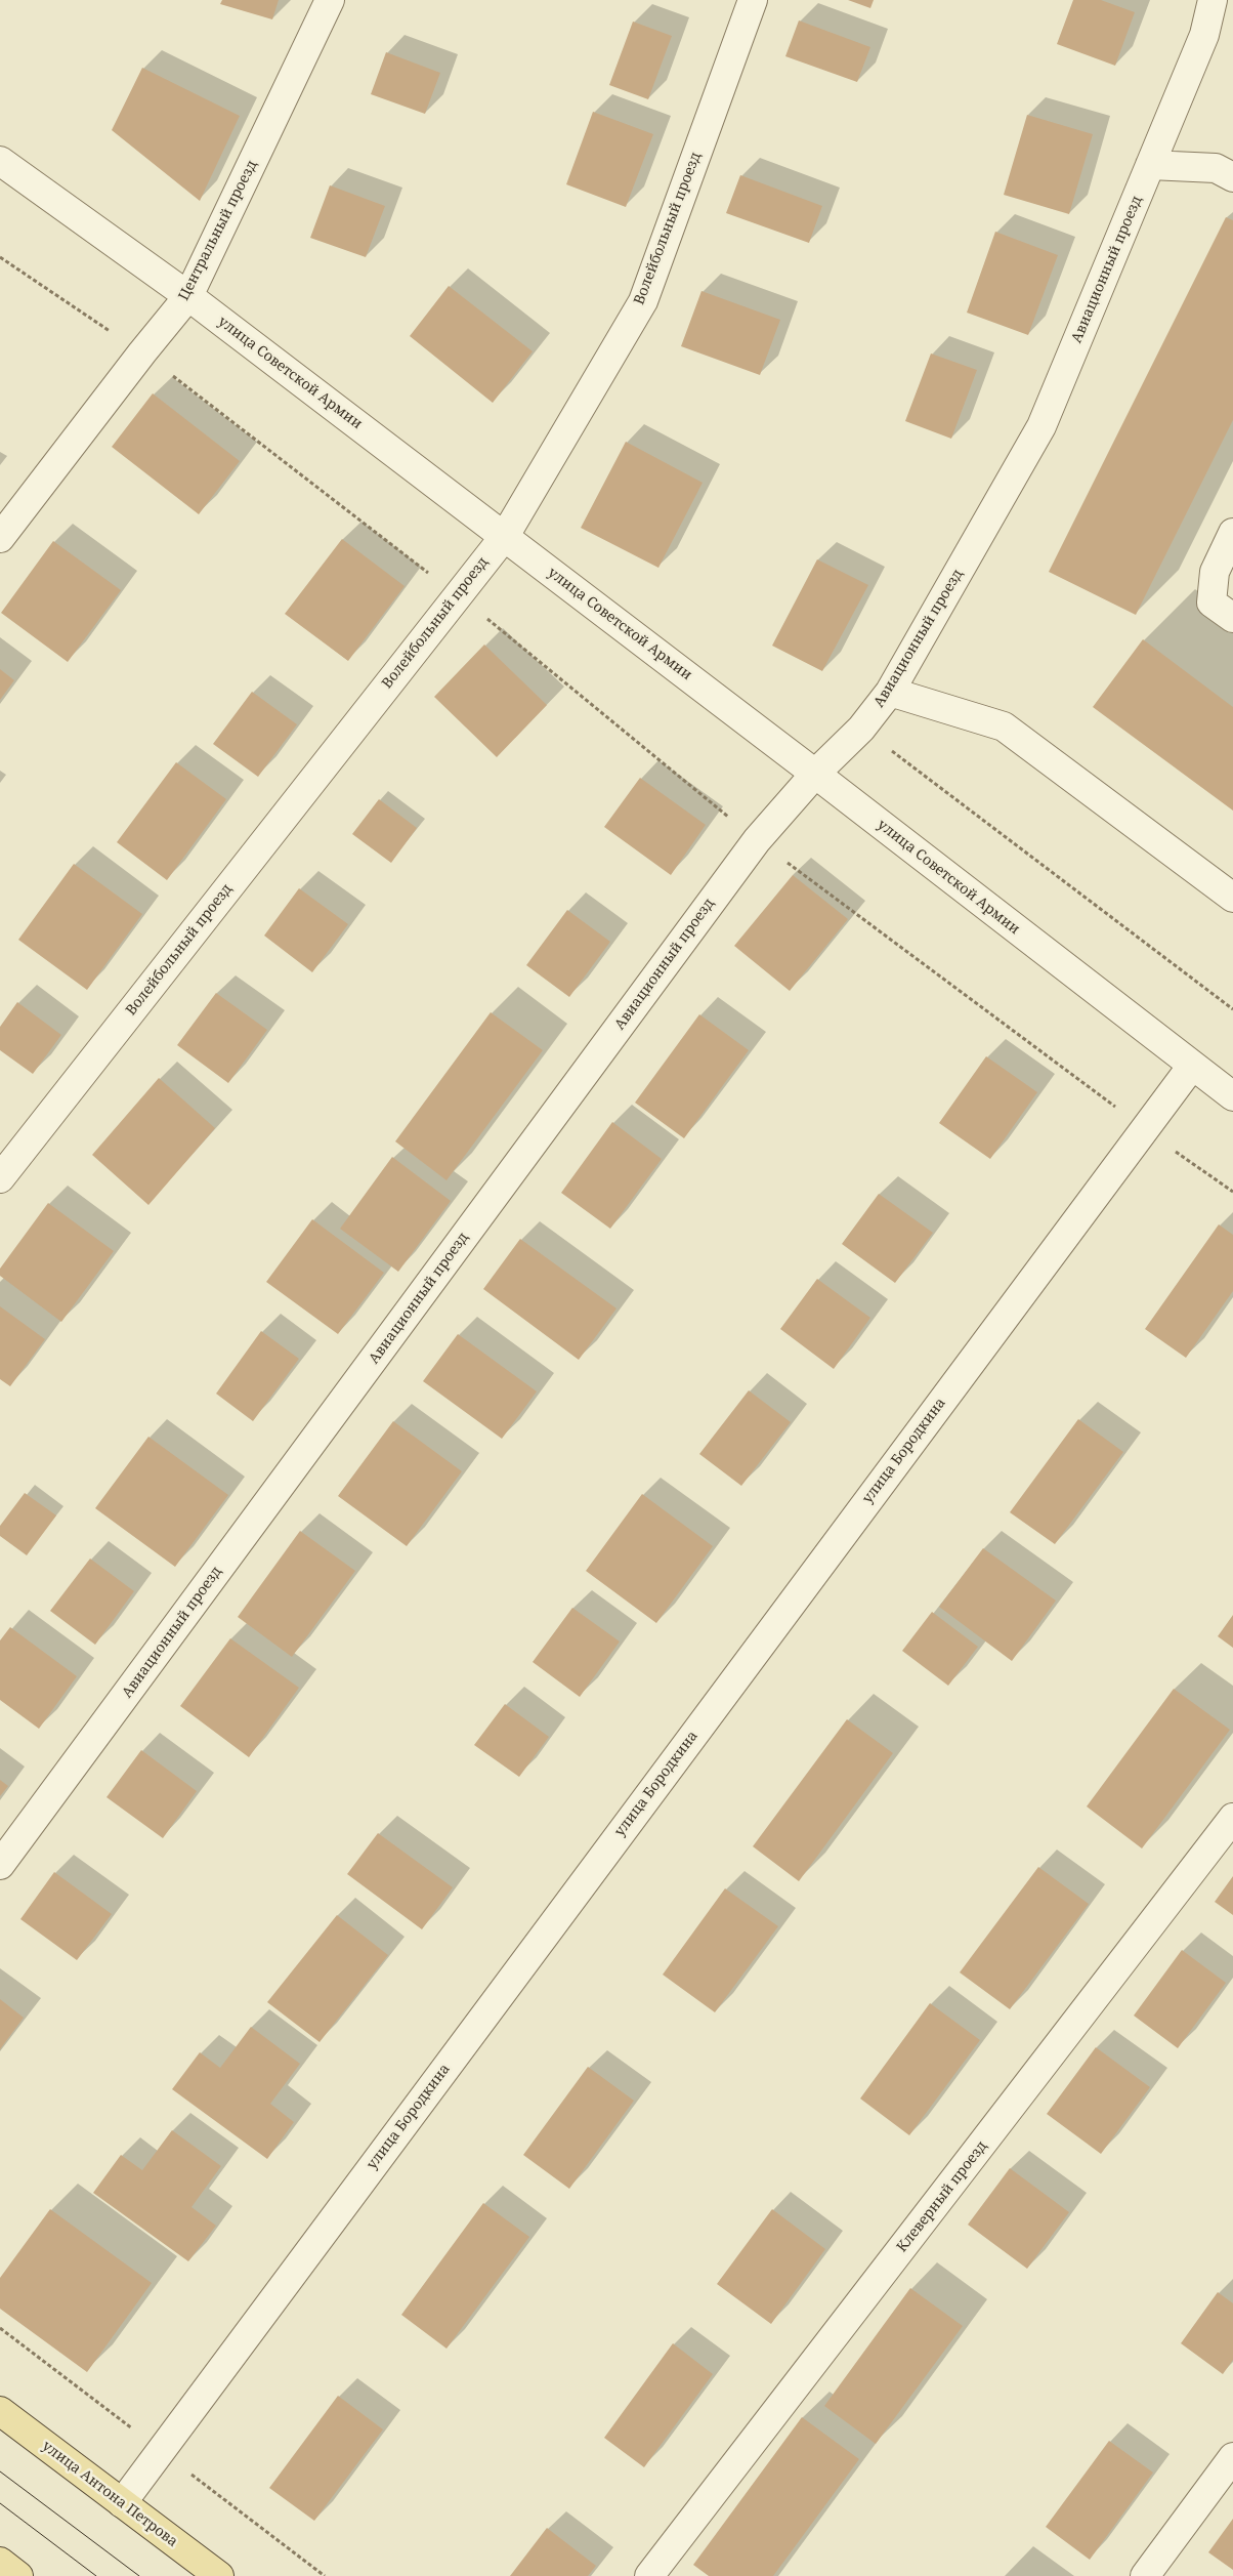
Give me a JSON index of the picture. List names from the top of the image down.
{
  "streets": {
    "main road": ["улица Антона Петрова"],
    "street": [
      "Волейбольный проезд",
      "Центральный проезд",
      "Авиационный проезд",
      "улица Советской Армии",
      "улица Бородкина",
      "Клеверный проезд"
    ]
  },
  "crossings": [
    ["Волейбольный проезд", "улица Советской Армии"],
    ["Центральный проезд", "улица Советской Армии"],
    ["Авиационный проезд", "улица Советской Армии"],
    ["улица Советской Армии", "улица Бородкина"],
    ["улица Бородкина", "улица Антона Петрова"]
  ]
}
